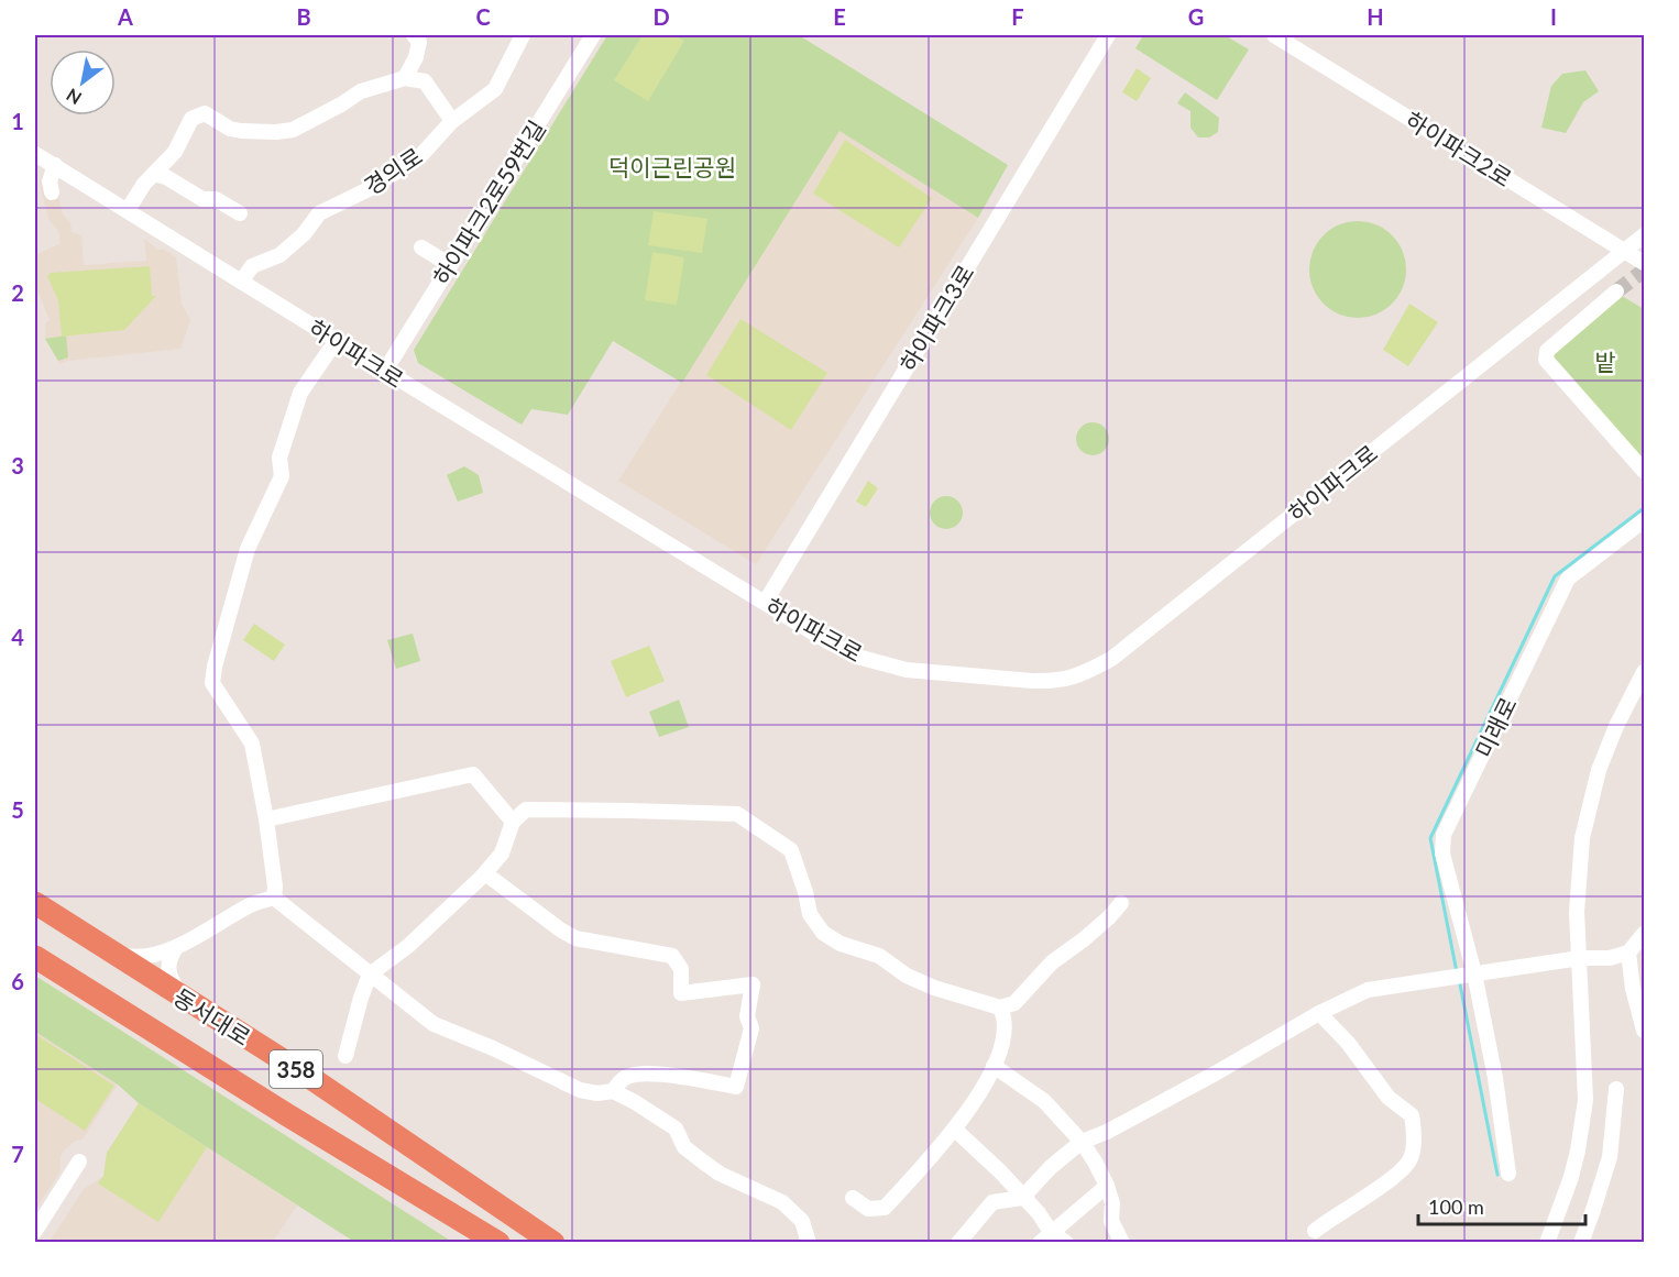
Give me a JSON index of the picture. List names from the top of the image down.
{
  "streets": {
    "highway": ["동서대로", "358"],
    "street": [
      "하이파크2로",
      "경의로",
      "하이파크2로59번길",
      "하이파크3로",
      "하이파크로",
      "미래로"
    ]
  },
  "crossings": [
    ["하이파크2로", "하이파크로"],
    ["경의로", "하이파크로"],
    ["하이파크2로59번길", "하이파크로"],
    ["하이파크3로", "하이파크로"]
  ],
  "parks": ["덕이근린공원", "밭"],
  "scale_bar": "100 m",
  "north": "bottom left",
  "grid": {
    "columns": [
      "A",
      "B",
      "C",
      "D",
      "E",
      "F",
      "G",
      "H",
      "I"
    ],
    "rows": [
      "1",
      "2",
      "3",
      "4",
      "5",
      "6",
      "7"
    ]
  }
}
